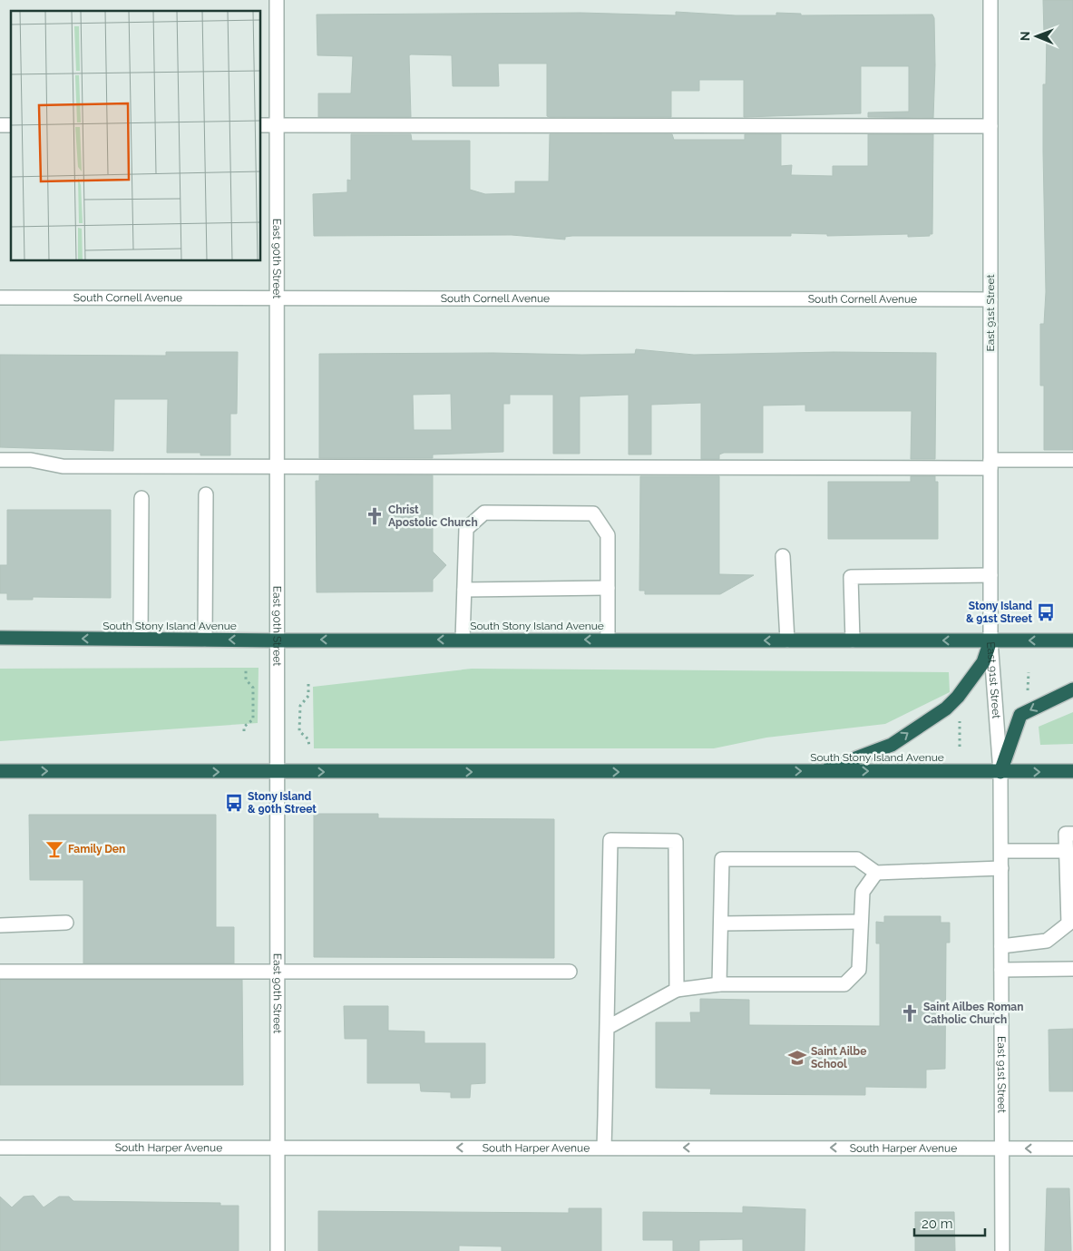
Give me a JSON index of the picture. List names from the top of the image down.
{
  "streets": {
    "highway": ["South Stony Island Avenue"],
    "street": [
      "East 90th Street",
      "South Cornell Avenue",
      "East 91st Street",
      "South Harper Avenue"
    ]
  },
  "crossings": [
    ["East 90th Street", "South Cornell Avenue"],
    ["East 90th Street", "South Stony Island Avenue"],
    ["East 90th Street", "South Harper Avenue"],
    ["South Cornell Avenue", "East 91st Street"],
    ["East 91st Street", "South Stony Island Avenue"],
    ["East 91st Street", "South Harper Avenue"]
  ],
  "one_way": ["South Harper Avenue"],
  "places": {
    "church": ["Christ Apostolic Church", "Saint Ailbes Roman Catholic Church"],
    "bus stop": ["Stony Island & 91st Street", "Stony Island & 90th Street"],
    "bar": ["Family Den"],
    "school or university": ["Saint Ailbe School"]
  },
  "scale_bar": "20 m",
  "north": "left"
}
